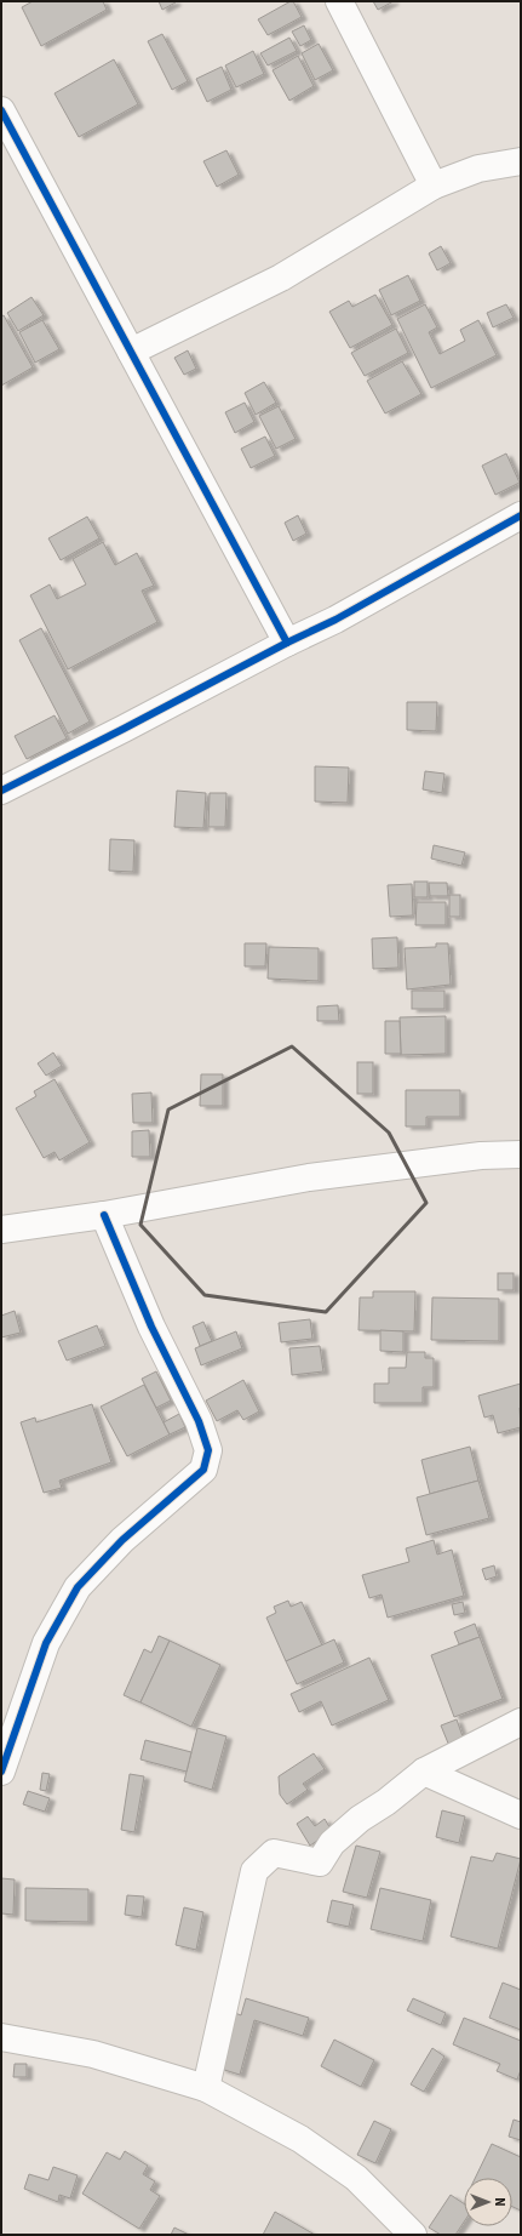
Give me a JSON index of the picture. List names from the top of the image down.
{
  "north": "right"
}
